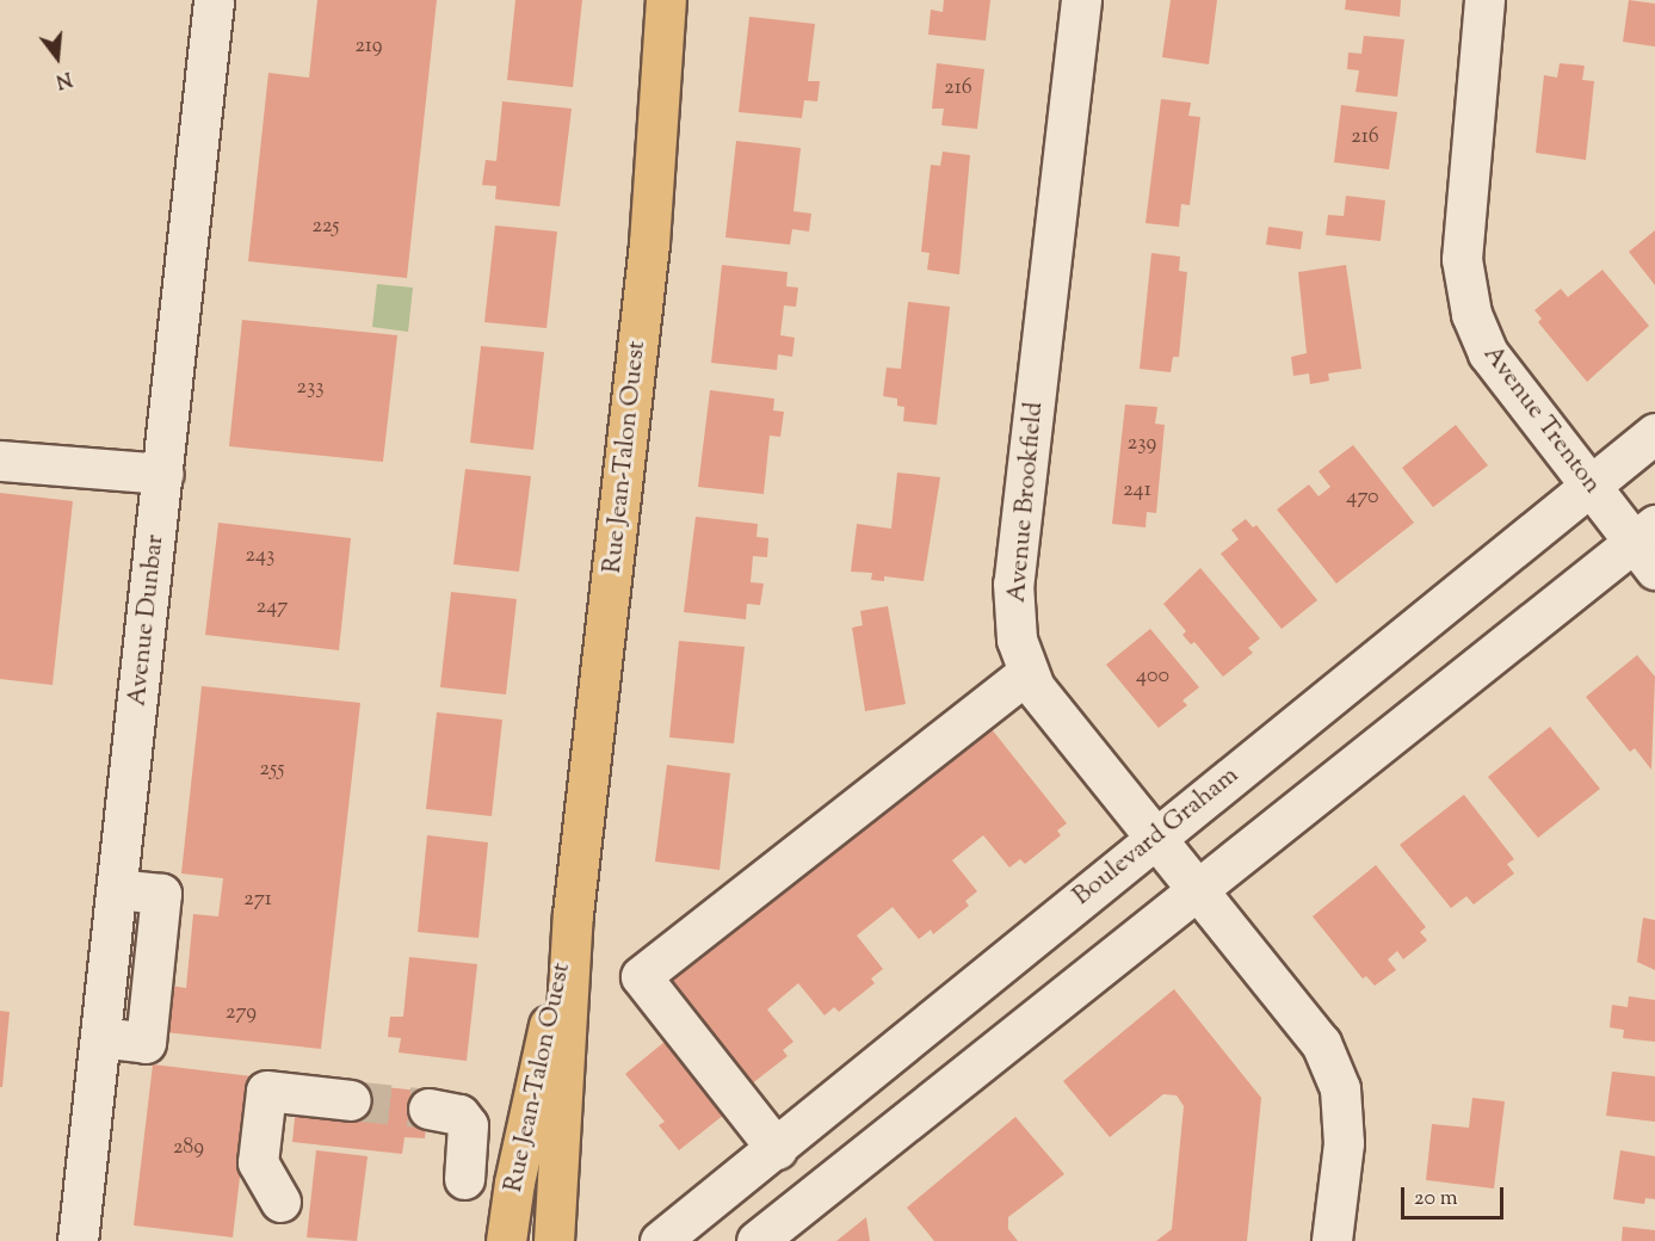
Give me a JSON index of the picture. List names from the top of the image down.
{
  "streets": {
    "main road": ["Rue Jean-Talon Ouest"],
    "street": [
      "Avenue Trenton",
      "Avenue Brookfield",
      "Avenue Dunbar",
      "Boulevard Graham"
    ]
  },
  "crossings": [
    ["Avenue Trenton", "Boulevard Graham"],
    ["Avenue Brookfield", "Boulevard Graham"]
  ],
  "house_numbers": [
    "219",
    "216",
    "216",
    "225",
    "233",
    "239",
    "241",
    "470",
    "243",
    "247",
    "400",
    "255",
    "271",
    "279",
    "289"
  ],
  "scale_bar": "20 m",
  "north": "bottom"
}
